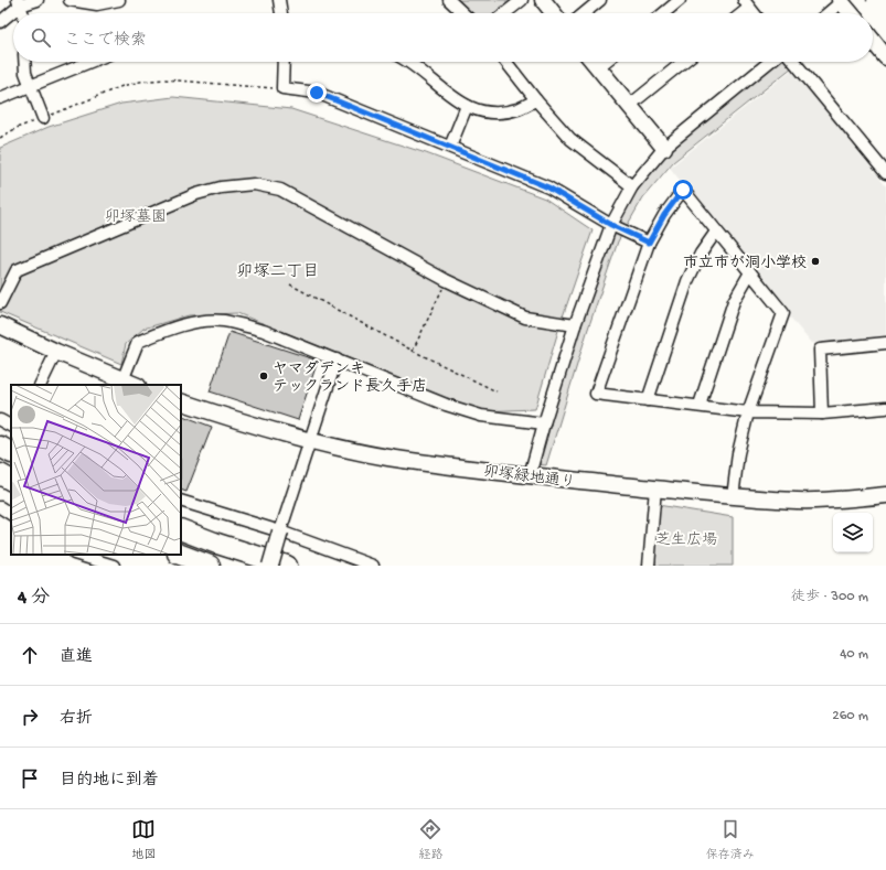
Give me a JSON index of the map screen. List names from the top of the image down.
{
  "streets": {
    "street": ["卯塚緑地通り"]
  },
  "districts": ["卯塚二丁目"],
  "parks": ["卯塚墓園", "芝生広場"],
  "places": ["市立市が洞小学校", "ヤマダデンキ テックランド長久手店"],
  "page": {
    "search": "ここで検索",
    "heading": ["4 分", "徒歩 · 300 m"],
    "list": [
      ["直進", "40 m"],
      ["右折", "260 m"],
      "目的地に到着"
    ],
    "nav": ["地図", "経路", "保存済み"]
  }
}
